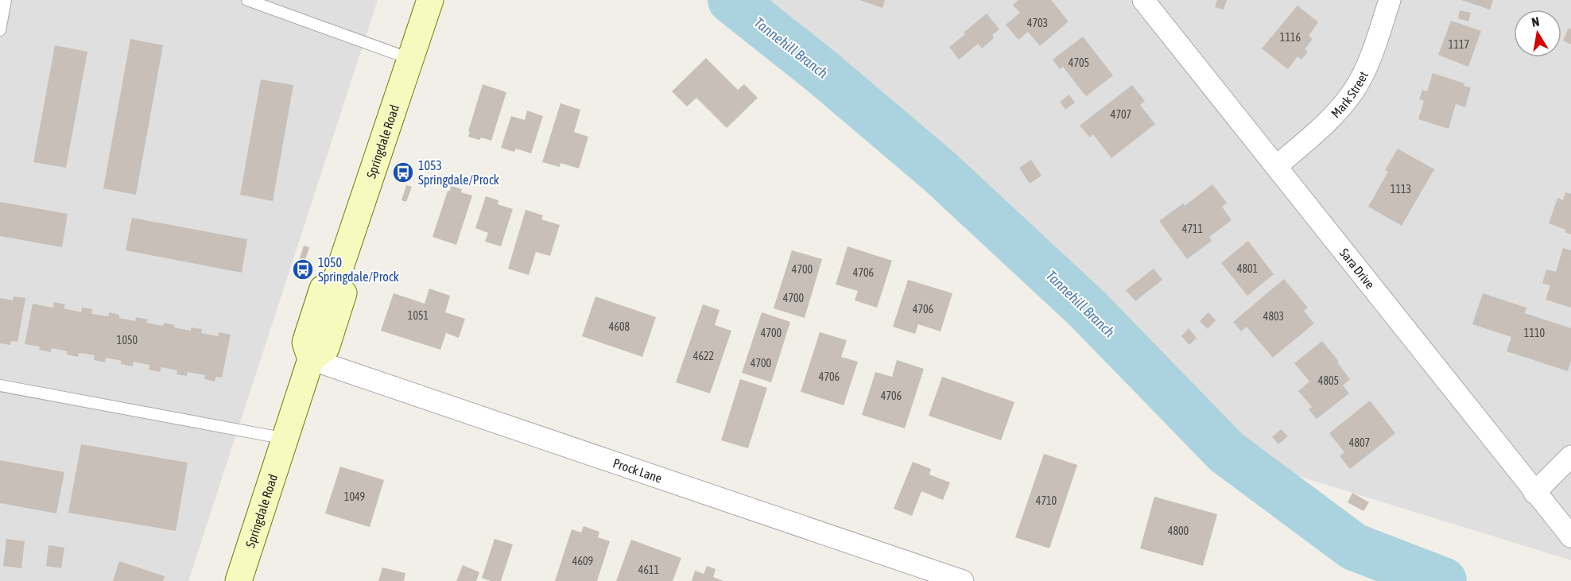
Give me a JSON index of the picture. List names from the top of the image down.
{
  "streets": {
    "main road": ["Springdale Road"],
    "street": ["Mark Street", "Sara Drive", "Prock Lane"]
  },
  "crossings": [
    ["Mark Street", "Sara Drive"],
    ["Springdale Road", "Prock Lane"]
  ],
  "water": ["Tannehill Branch"],
  "places": {
    "bus stop": ["1053 Springdale/Prock", "1050 Springdale/Prock"]
  },
  "house_numbers": [
    "4703",
    "1116",
    "1117",
    "4705",
    "4707",
    "1113",
    "4711",
    "4801",
    "4700",
    "4706",
    "4700",
    "4706",
    "1051",
    "4803",
    "4608",
    "4700",
    "1110",
    "1050",
    "4622",
    "4700",
    "4706",
    "4805",
    "4706",
    "4807",
    "1049",
    "4710",
    "4800",
    "4609",
    "4611"
  ],
  "north": "top"
}
